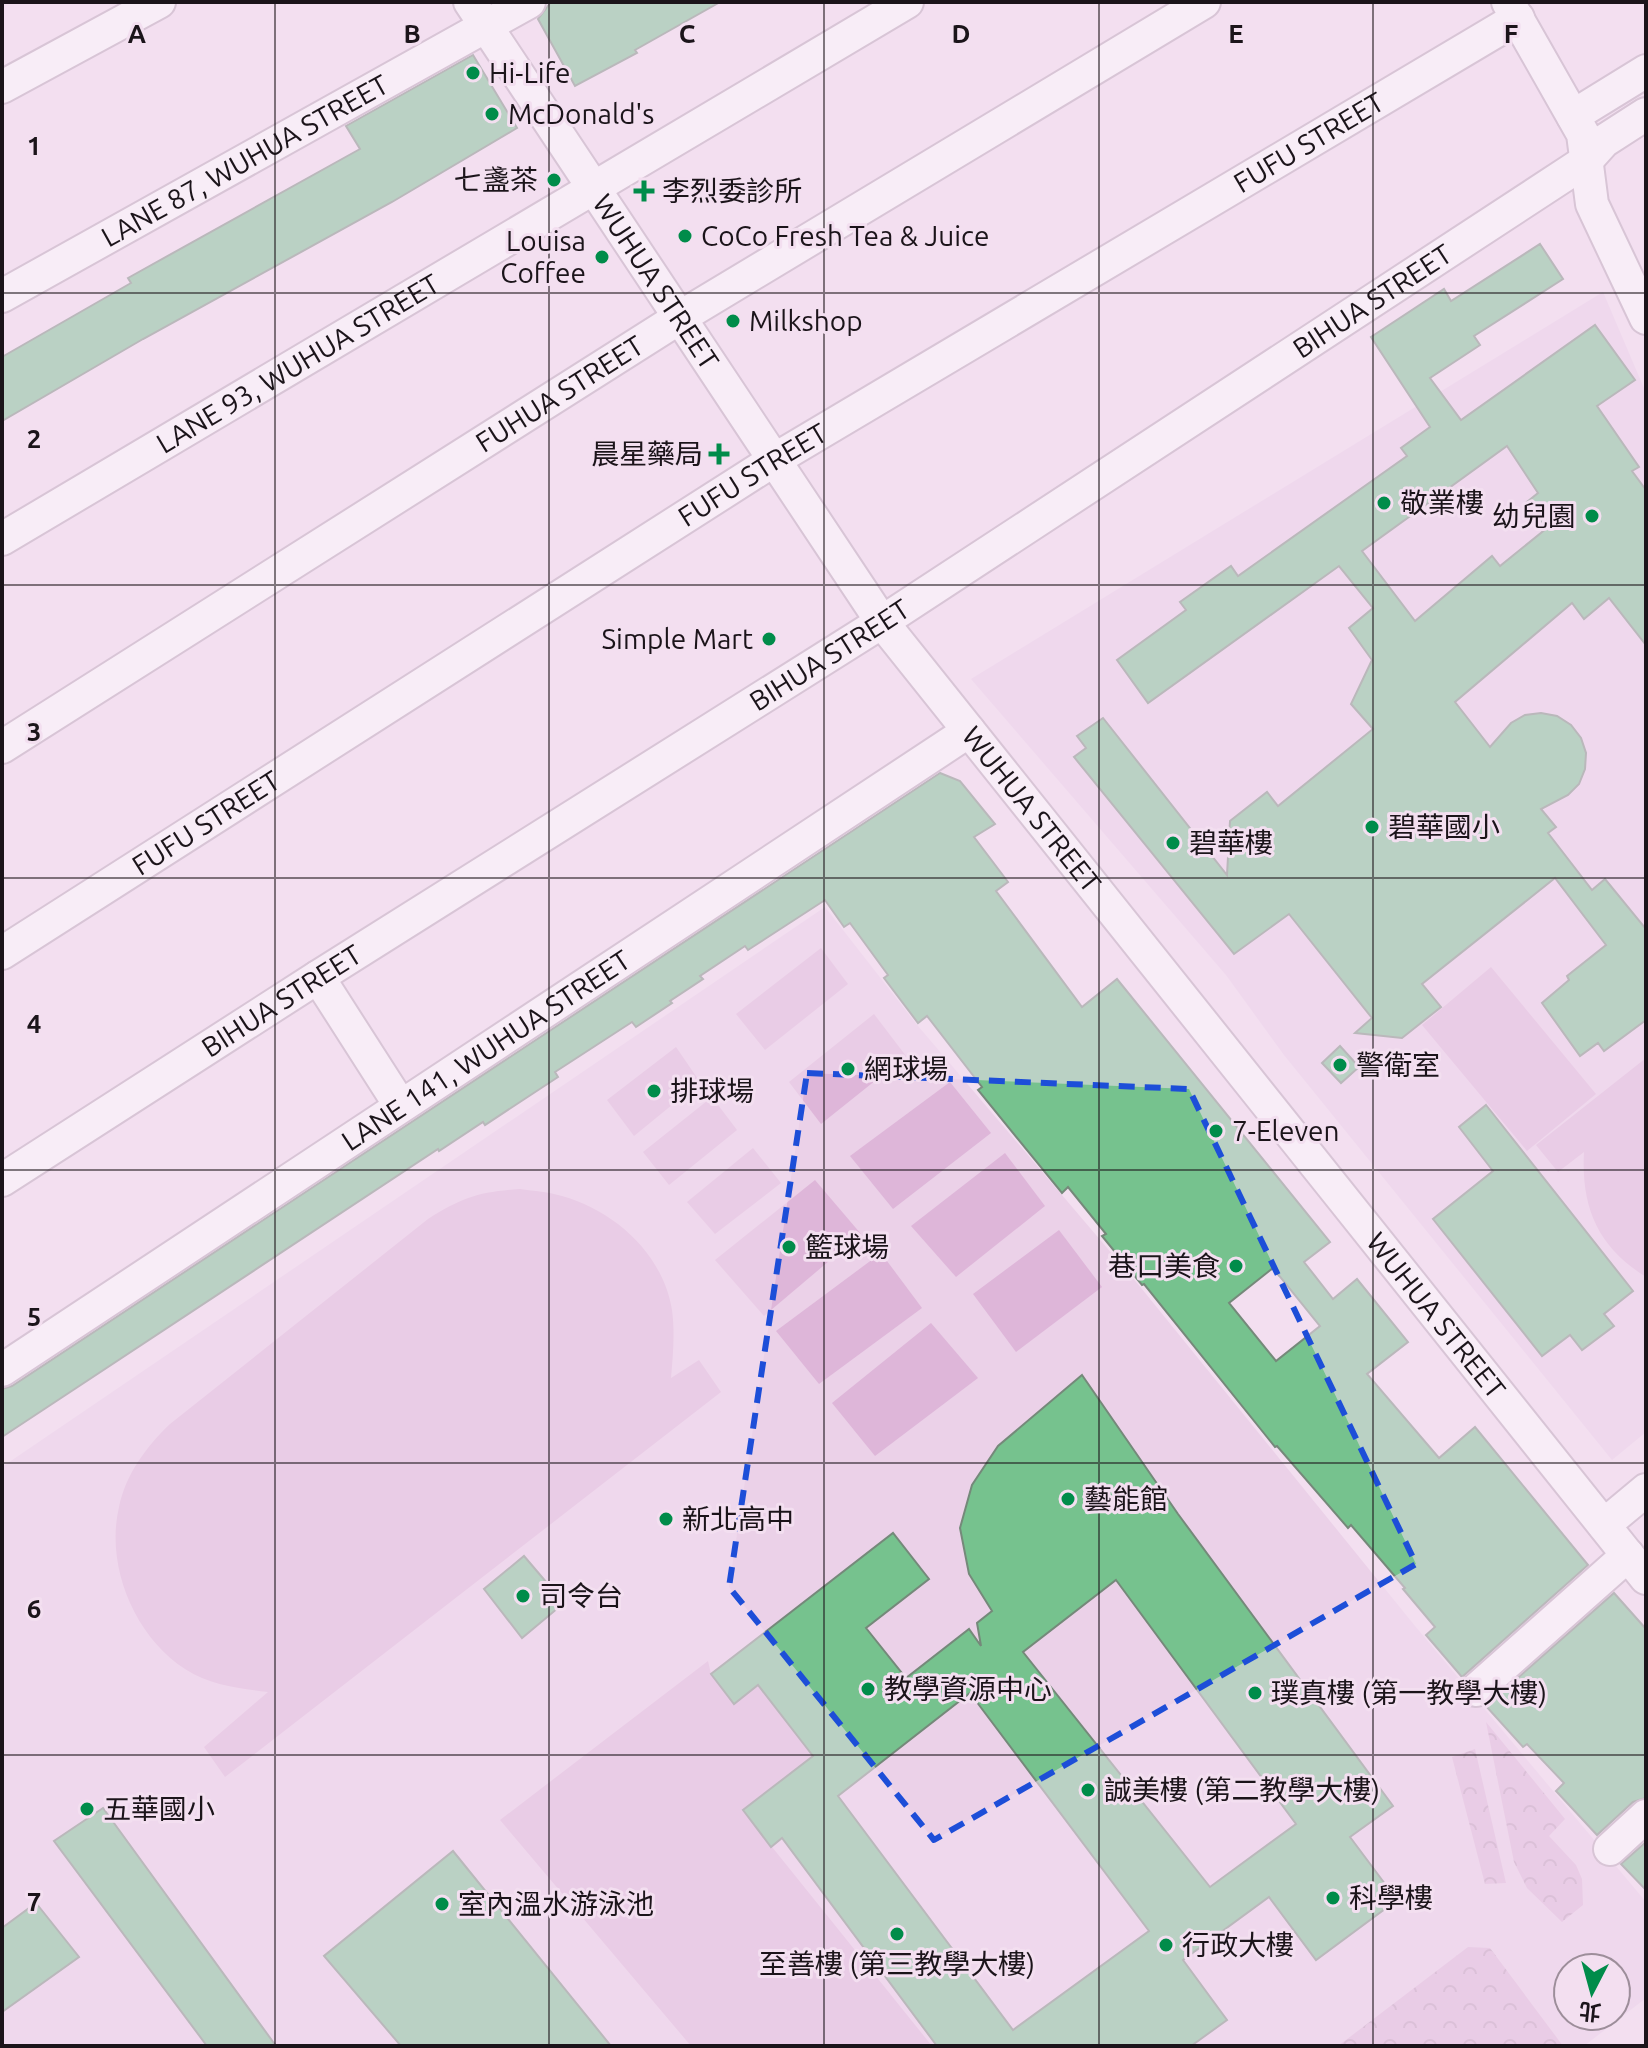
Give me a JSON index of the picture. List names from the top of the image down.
{
  "streets": {
    "street": [
      "FUFU STREET",
      "LANE 87, WUHUA STREET",
      "WUHUA STREET",
      "BIHUA STREET",
      "LANE 93, WUHUA STREET",
      "FUHUA STREET",
      "LANE 141, WUHUA STREET"
    ]
  },
  "crossings": [
    ["FUFU STREET", "WUHUA STREET"],
    ["LANE 87, WUHUA STREET", "WUHUA STREET"],
    ["WUHUA STREET", "BIHUA STREET"],
    ["WUHUA STREET", "LANE 93, WUHUA STREET"],
    ["WUHUA STREET", "FUHUA STREET"],
    ["WUHUA STREET", "LANE 141, WUHUA STREET"]
  ],
  "places": {
    "other": [
      "Hi-Life",
      "McDonald's",
      "七盞茶",
      "CoCo Fresh Tea & Juice",
      "Louisa Coffee",
      "Milkshop",
      "敬業樓",
      "幼兒園",
      "Simple Mart",
      "碧華國小",
      "碧華樓",
      "警衛室",
      "網球場",
      "排球場",
      "7-Eleven",
      "籃球場",
      "巷口美食",
      "藝能館",
      "新北高中",
      "司令台",
      "教學資源中心",
      "璞真樓 (第一教學大樓)",
      "誠美樓 (第二教學大樓)",
      "五華國小",
      "科學樓",
      "室內溫水游泳池",
      "至善樓 (第三教學大樓)",
      "行政大樓"
    ],
    "health": ["李烈委診所", "晨星藥局"]
  },
  "north": "bottom",
  "grid": {
    "columns": [
      "A",
      "B",
      "C",
      "D",
      "E",
      "F"
    ],
    "rows": [
      "1",
      "2",
      "3",
      "4",
      "5",
      "6",
      "7"
    ]
  }
}
